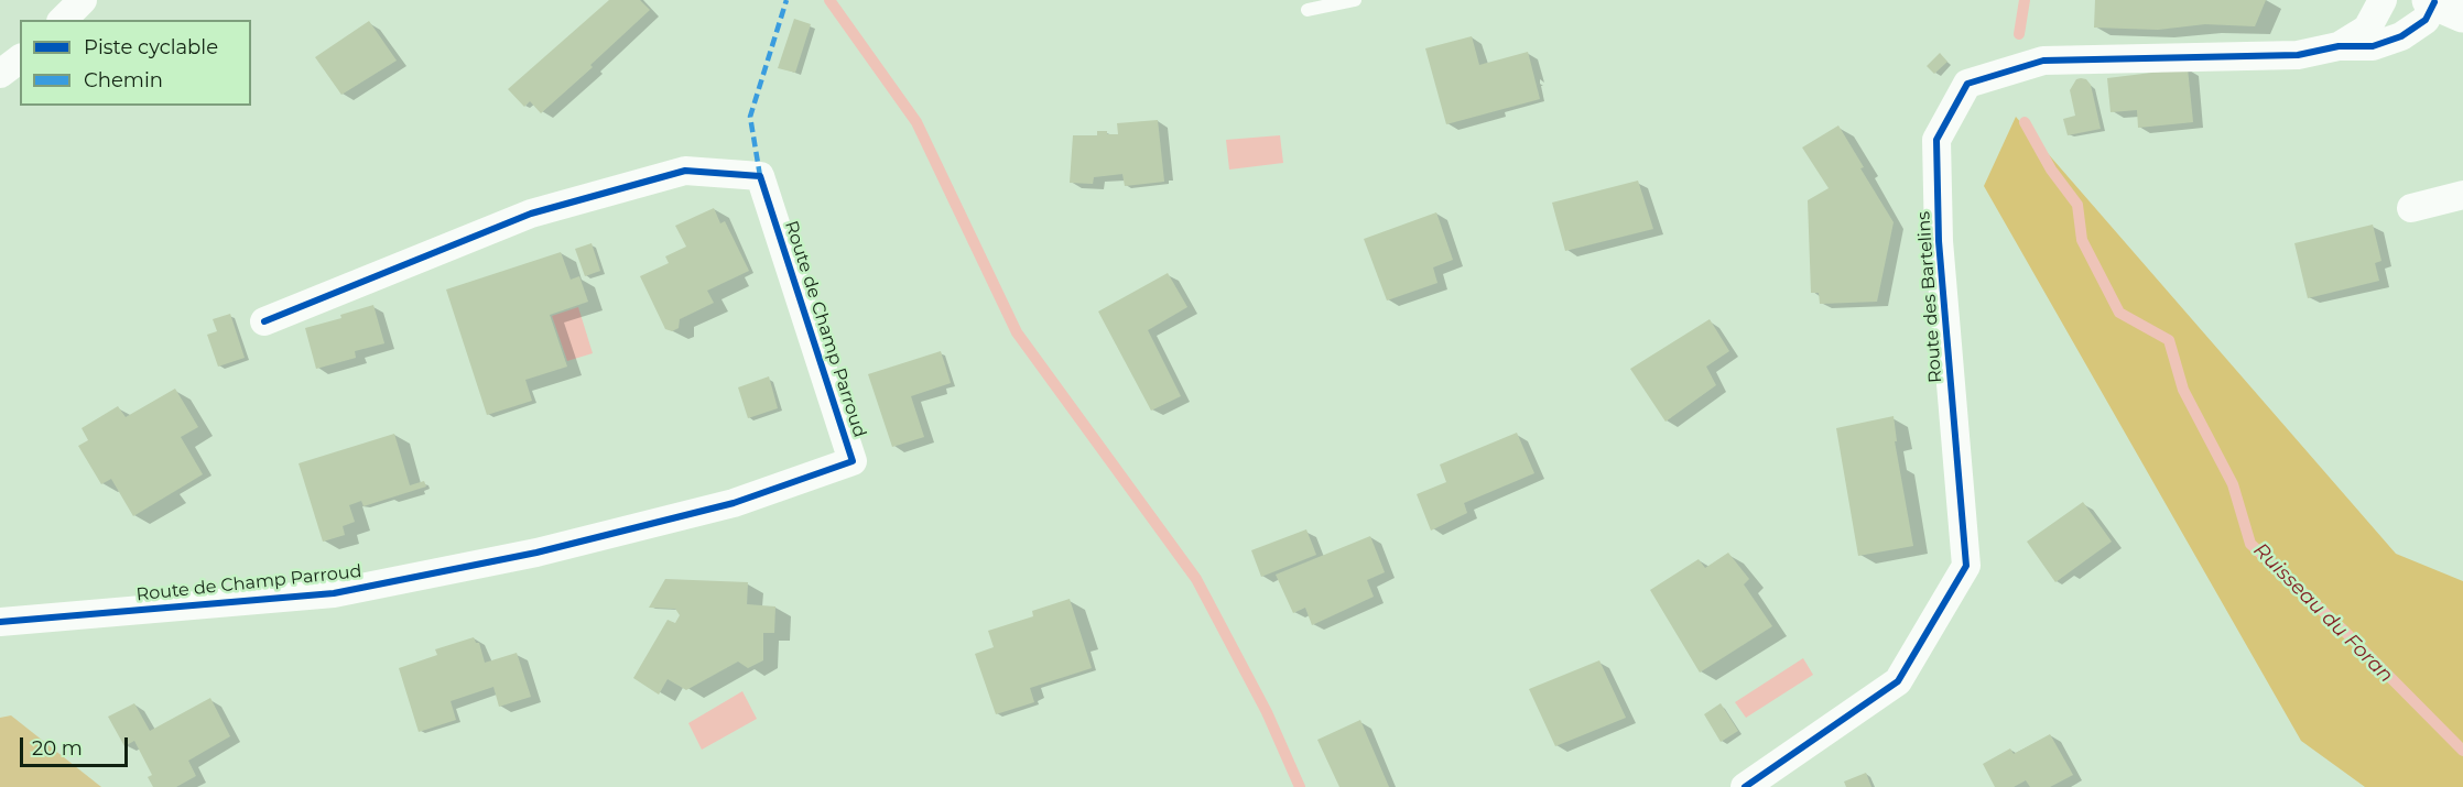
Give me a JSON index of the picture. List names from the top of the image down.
{
  "streets": {
    "street": ["Route des Bartelins", "Route de Champ Parroud"]
  },
  "water": ["Ruisseau du Foran"],
  "legend": ["Piste cyclable", "Chemin"],
  "scale_bar": "20 m"
}
